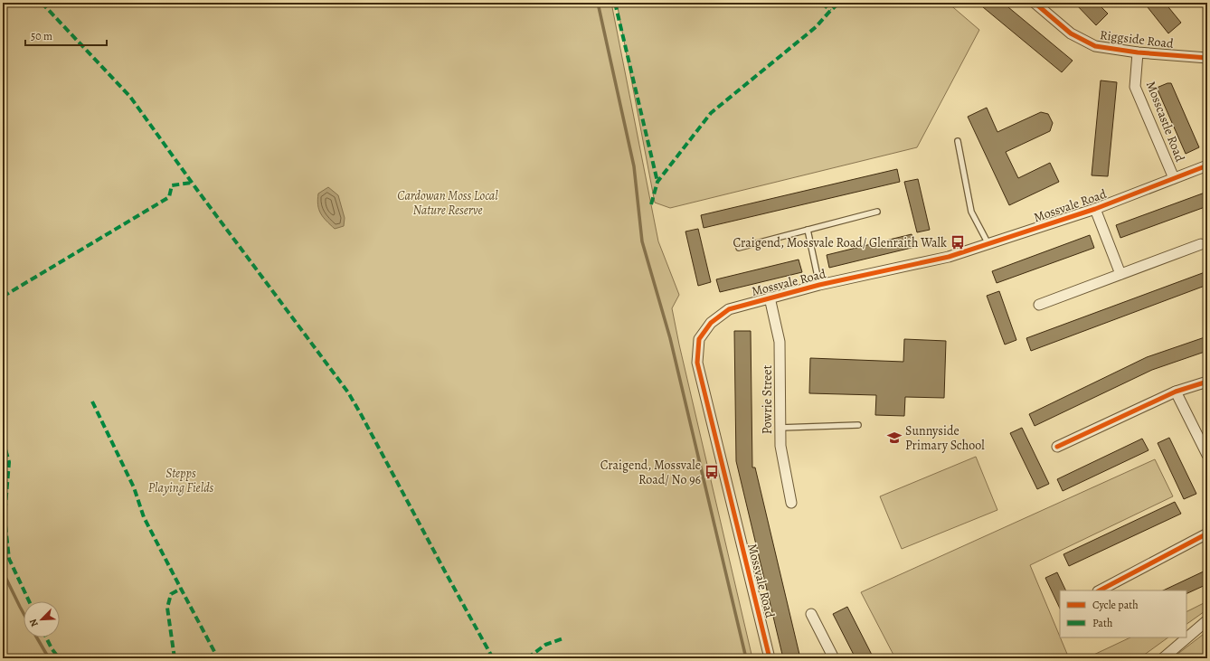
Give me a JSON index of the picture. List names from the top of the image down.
{
  "streets": {
    "street": [
      "Riggside Road",
      "Mosscastle Road",
      "Mossvale Road",
      "Powrie Street"
    ]
  },
  "crossings": [
    ["Riggside Road", "Mosscastle Road"],
    ["Mosscastle Road", "Mossvale Road"],
    ["Mossvale Road", "Powrie Street"]
  ],
  "parks": ["Cardowan Moss Local Nature Reserve", "Stepps Playing Fields"],
  "places": {
    "bus stop": ["Craigend, Mossvale Road/ Glenraith Walk", "Craigend, Mossvale Road/ No 96"],
    "school or university": ["Sunnyside Primary School"]
  },
  "legend": ["Cycle path", "Path"],
  "scale_bar": "50 m",
  "north": "bottom left"
}
